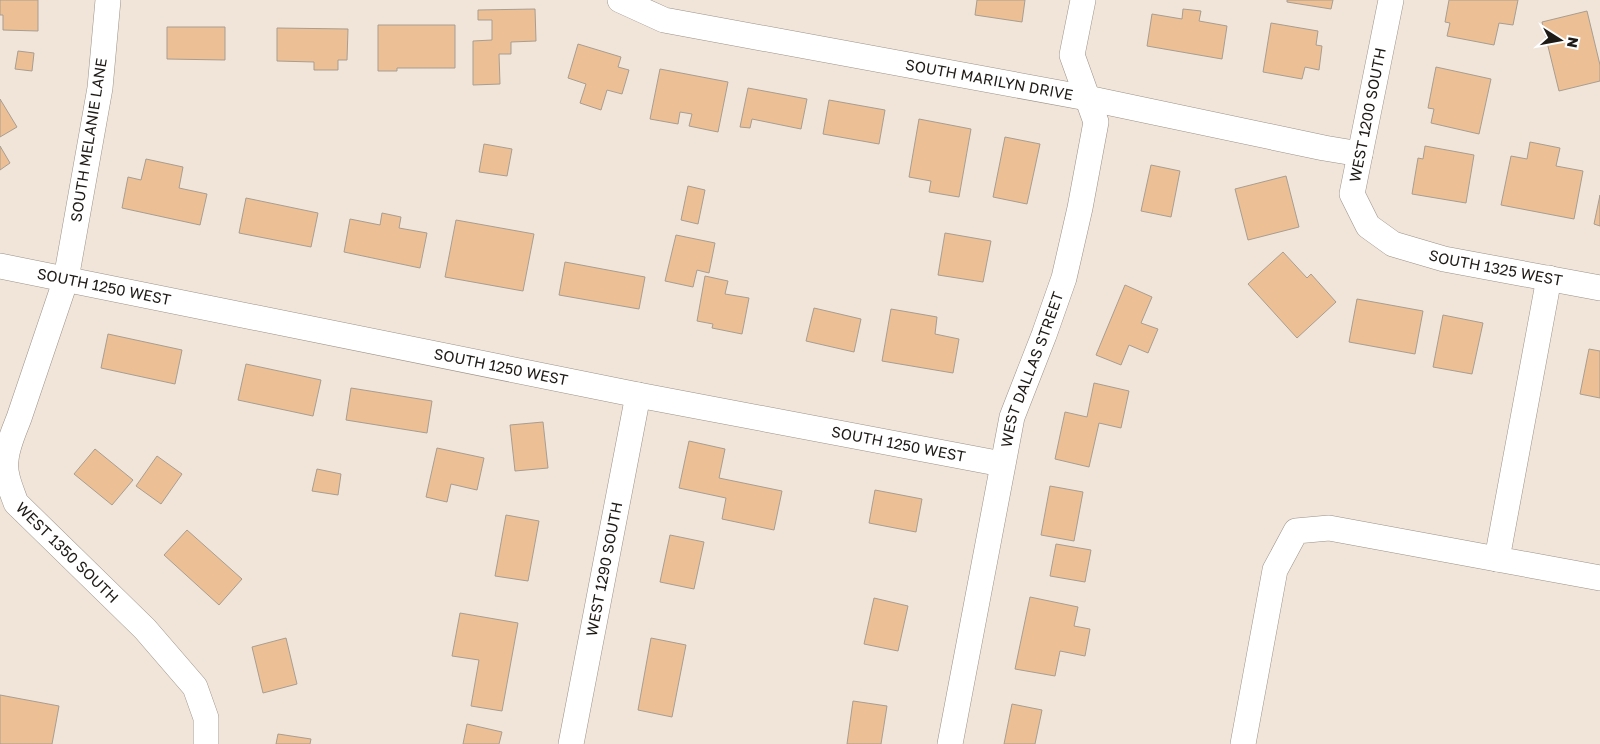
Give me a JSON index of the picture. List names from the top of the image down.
{
  "streets": {
    "street": [
      "SOUTH MARILYN DRIVE",
      "WEST 1200 SOUTH",
      "SOUTH MELANIE LANE",
      "SOUTH 1325 WEST",
      "SOUTH 1250 WEST",
      "WEST DALLAS STREET",
      "WEST 1350 SOUTH",
      "WEST 1290 SOUTH"
    ]
  },
  "crossings": [
    ["SOUTH MARILYN DRIVE", "WEST 1200 SOUTH"],
    ["SOUTH MARILYN DRIVE", "WEST DALLAS STREET"],
    ["WEST 1200 SOUTH", "SOUTH 1325 WEST"],
    ["SOUTH MELANIE LANE", "SOUTH 1250 WEST"],
    ["SOUTH MELANIE LANE", "WEST 1350 SOUTH"],
    ["SOUTH 1250 WEST", "WEST DALLAS STREET"],
    ["SOUTH 1250 WEST", "WEST 1350 SOUTH"],
    ["SOUTH 1250 WEST", "WEST 1290 SOUTH"]
  ],
  "north": "right"
}
